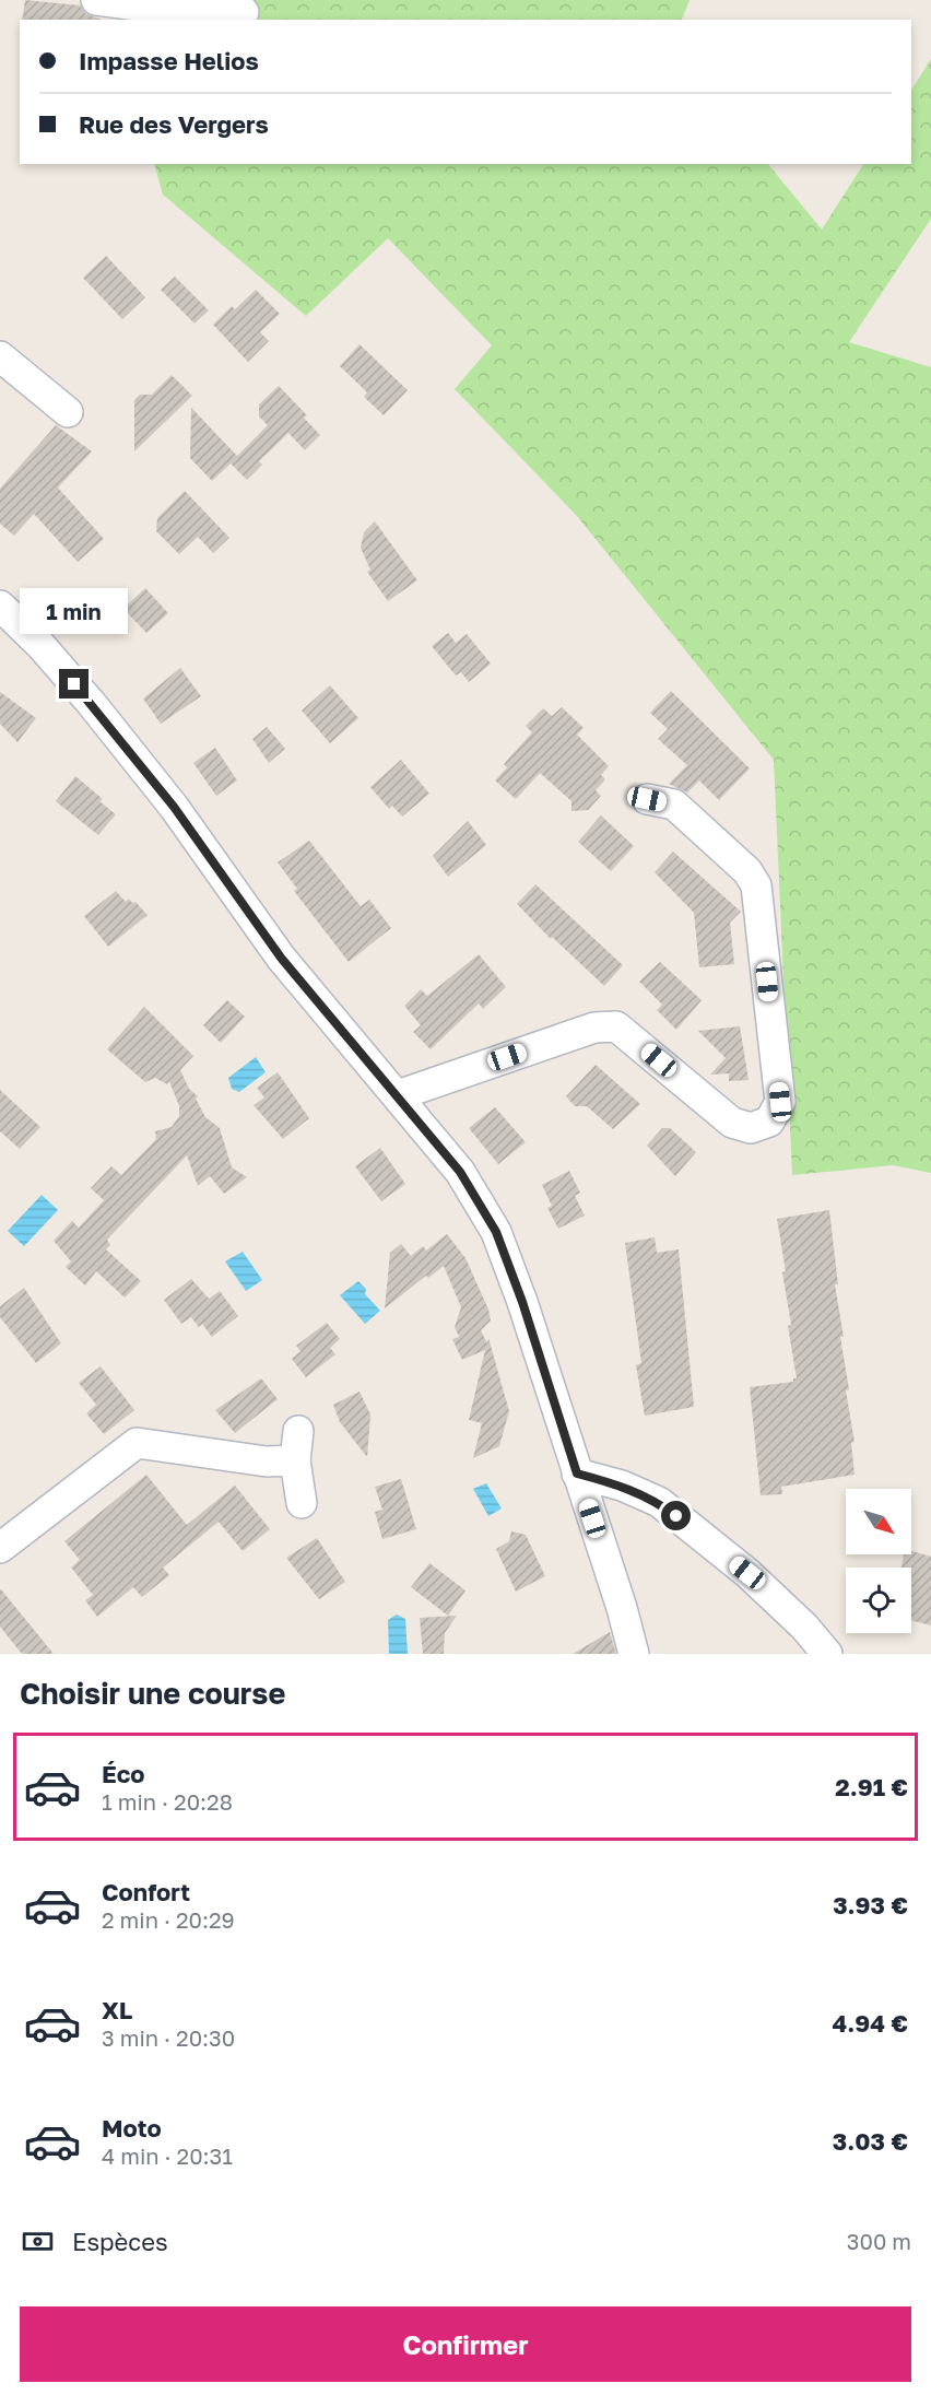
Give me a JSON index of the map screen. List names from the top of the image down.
{
  "north": "bottom right",
  "page": {
    "banner": ["Impasse Helios", "Rue des Vergers"],
    "bubble": "1 min",
    "heading": "Choisir une course",
    "list": [
      {
        "name": "Éco",
        "note": "1 min · 20:28",
        "value": "2.91 €"
      },
      {
        "name": "Confort",
        "note": "2 min · 20:29",
        "value": "3.93 €"
      },
      {
        "name": "XL",
        "note": "3 min · 20:30",
        "value": "4.94 €"
      },
      {
        "name": "Moto",
        "note": "4 min · 20:31",
        "value": "3.03 €"
      }
    ],
    "pay": ["Espèces", "300 m"],
    "buttons": "Confirmer"
  }
}
